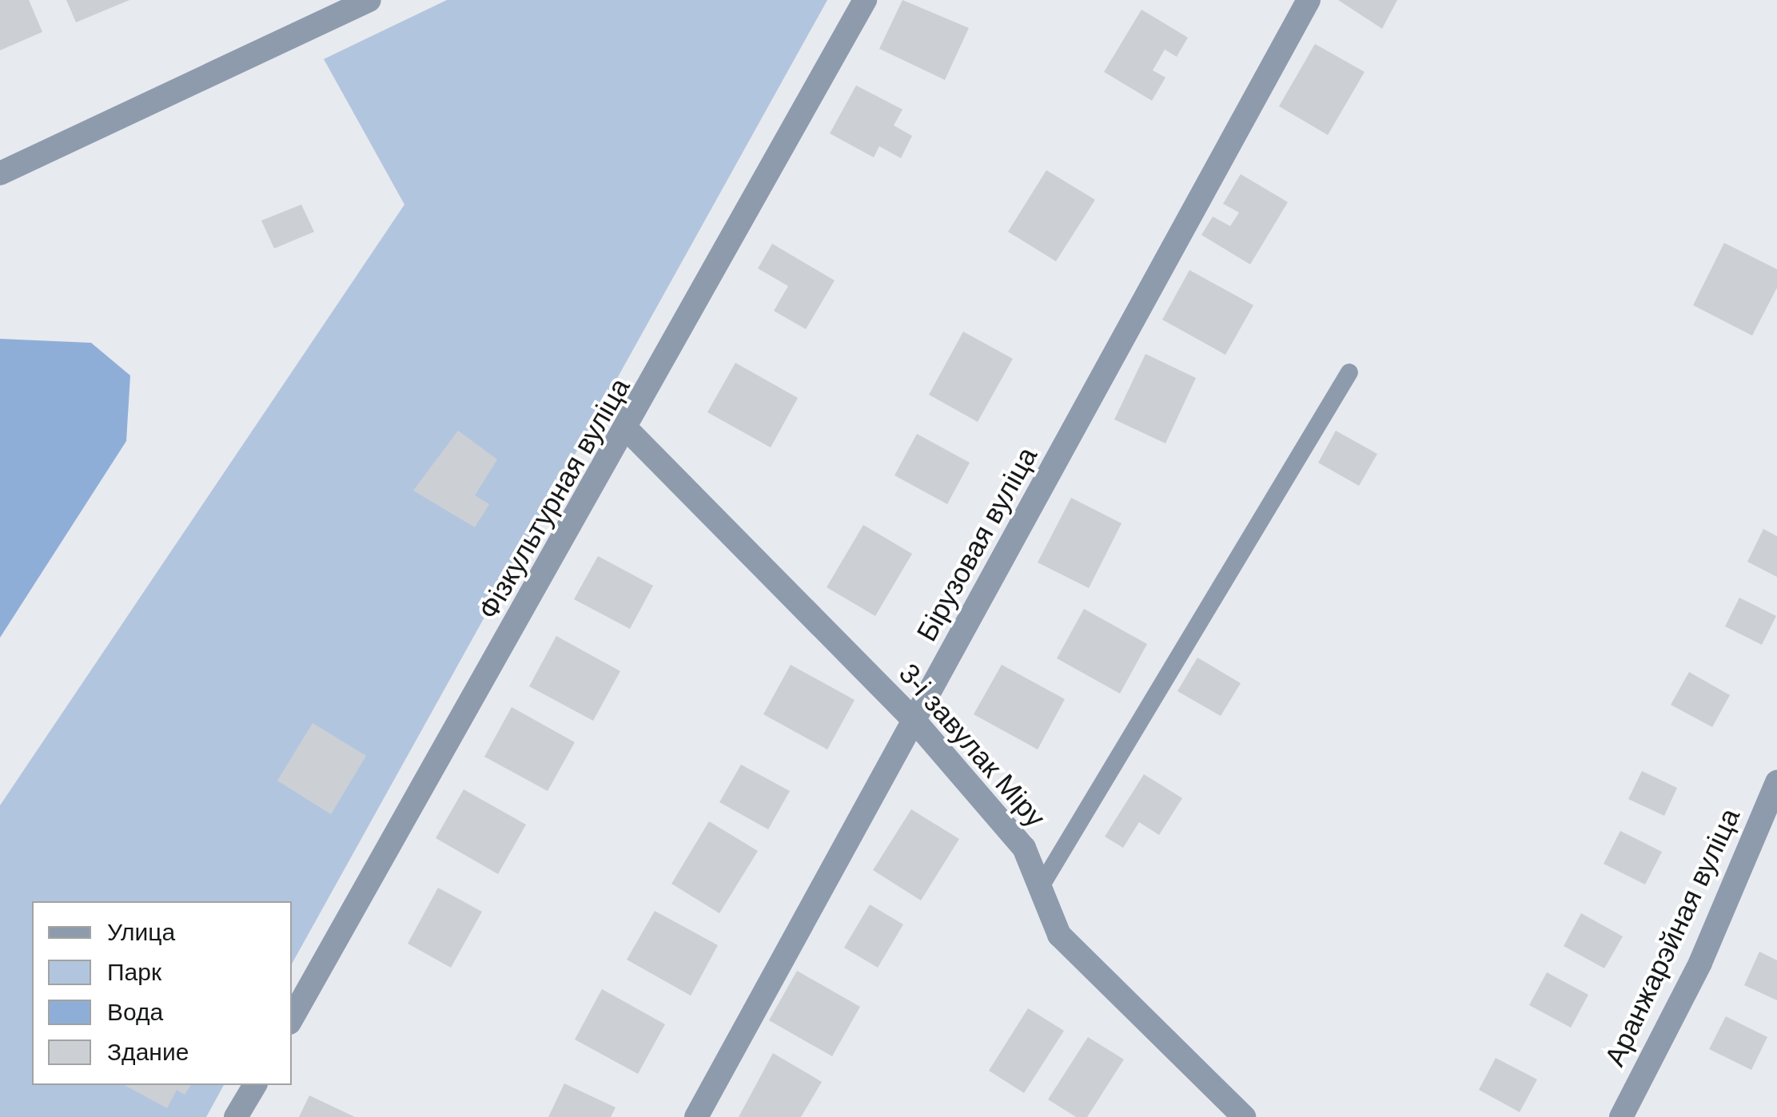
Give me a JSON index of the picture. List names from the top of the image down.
{
  "streets": {
    "street": [
      "Фізкультурная вуліца",
      "Бірузовая вуліца",
      "3-і завулак Міру",
      "Аранжарэйная вуліца"
    ]
  },
  "crossings": [
    ["Фізкультурная вуліца", "3-і завулак Міру"],
    ["Бірузовая вуліца", "3-і завулак Міру"]
  ],
  "legend": [
    "Улица",
    "Парк",
    "Вода",
    "Здание"
  ]
}
